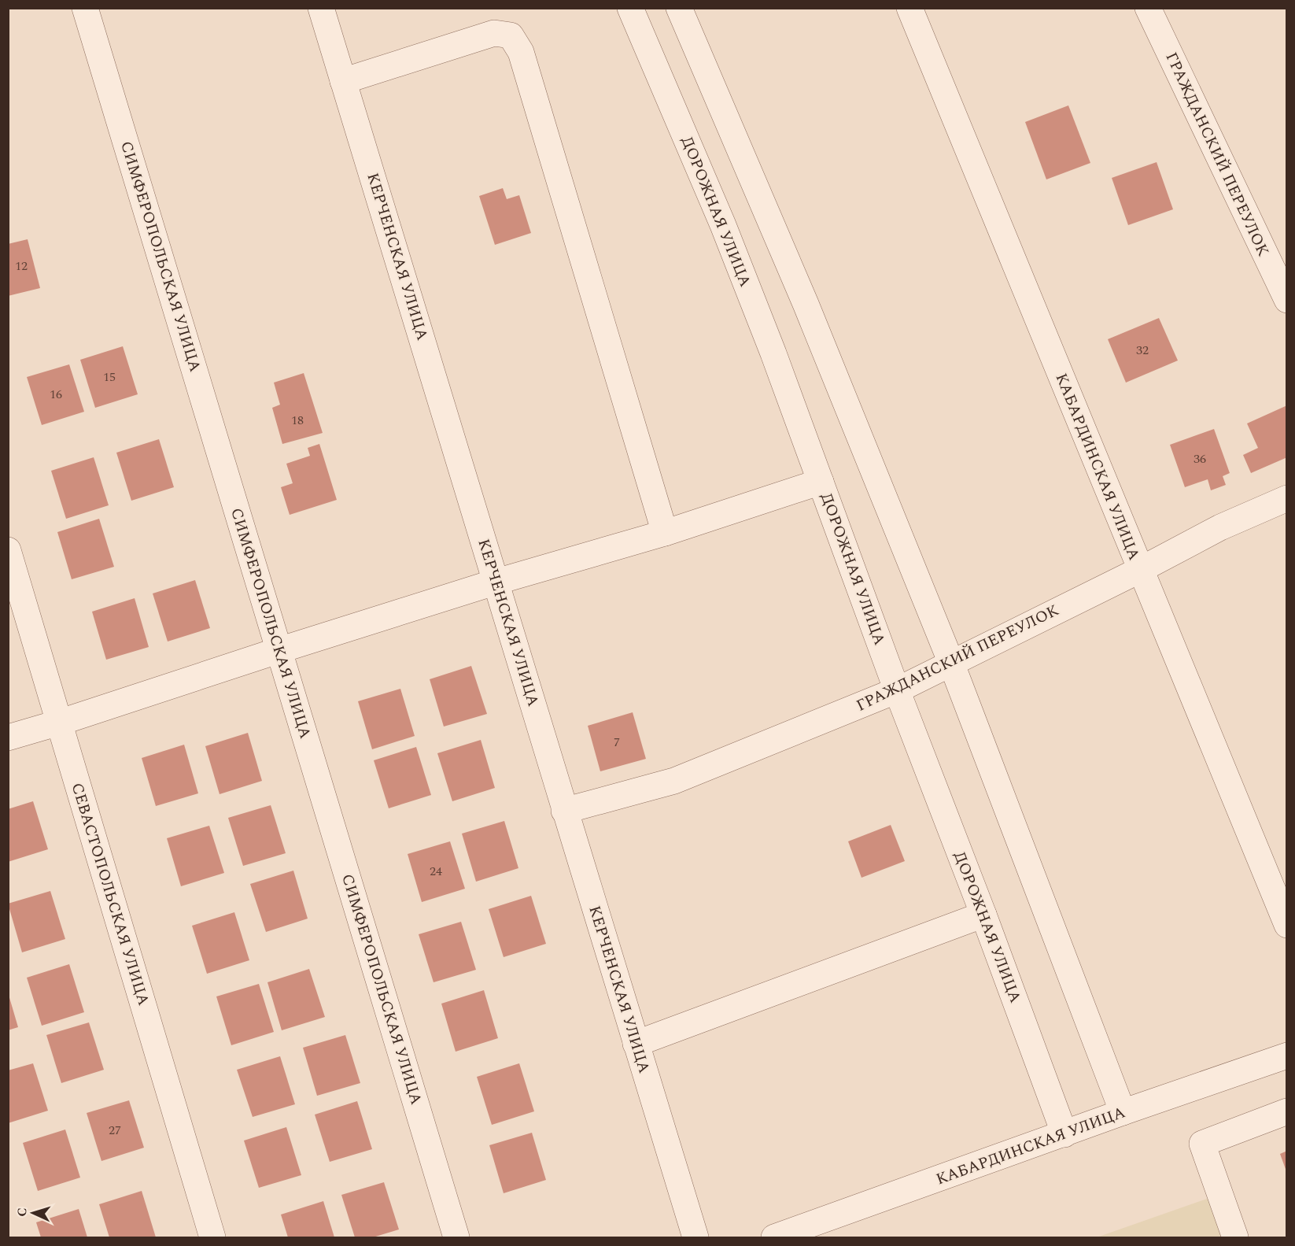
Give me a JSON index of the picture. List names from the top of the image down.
{
  "streets": {
    "street": [
      "ГРАЖДАНСКИЙ ПЕРЕУЛОК",
      "ДОРОЖНАЯ УЛИЦА",
      "СИМФЕРОПОЛЬСКАЯ УЛИЦА",
      "КЕРЧЕНСКАЯ УЛИЦА",
      "КАБАРДИНСКАЯ УЛИЦА",
      "СЕВАСТОПОЛЬСКАЯ УЛИЦА"
    ]
  },
  "crossings": [
    ["ГРАЖДАНСКИЙ ПЕРЕУЛОК", "ДОРОЖНАЯ УЛИЦА"],
    ["ГРАЖДАНСКИЙ ПЕРЕУЛОК", "КЕРЧЕНСКАЯ УЛИЦА"],
    ["ГРАЖДАНСКИЙ ПЕРЕУЛОК", "КАБАРДИНСКАЯ УЛИЦА"],
    ["ДОРОЖНАЯ УЛИЦА", "КАБАРДИНСКАЯ УЛИЦА"]
  ],
  "house_numbers": [
    "12",
    "32",
    "15",
    "16",
    "18",
    "36",
    "7",
    "24",
    "27"
  ],
  "north": "left"
}
